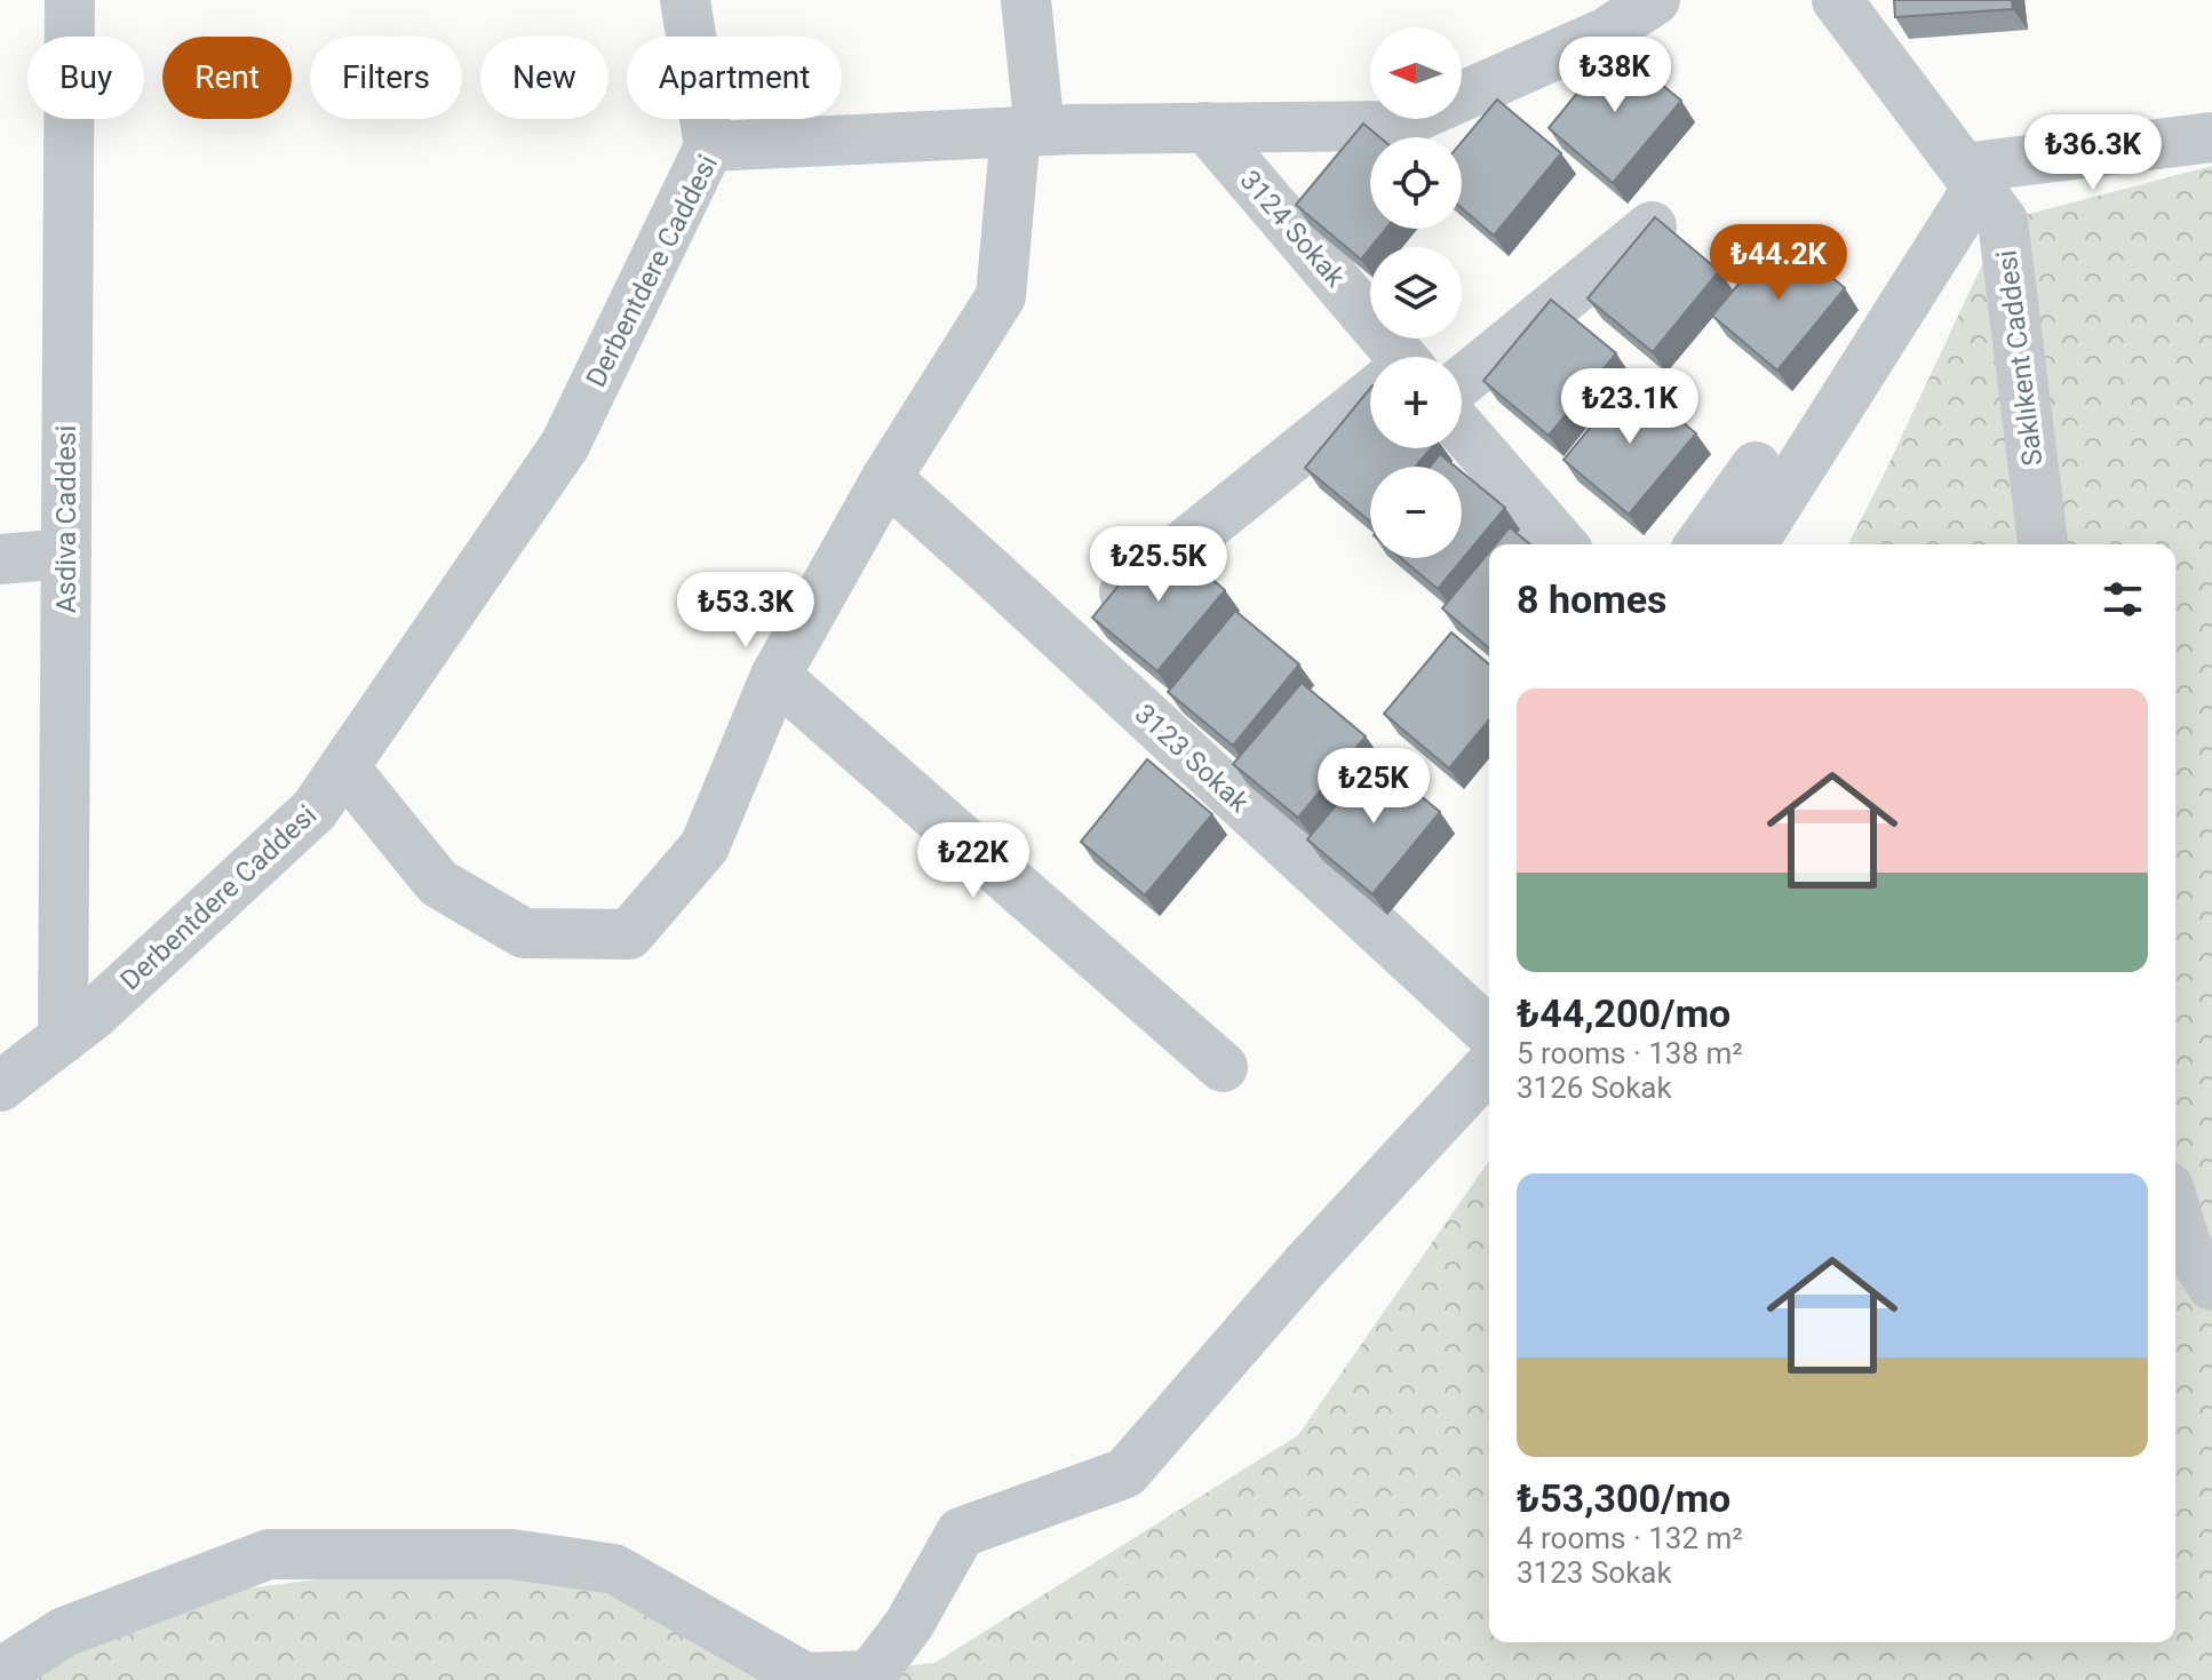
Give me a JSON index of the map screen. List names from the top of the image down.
{
  "streets": {
    "street": [
      "3124 Sokak",
      "Derbentdere Caddesi",
      "Saklıkent Caddesi",
      "Asdiva Caddesi",
      "3123 Sokak"
    ]
  },
  "crossings": [
    ["3124 Sokak", "Derbentdere Caddesi"],
    ["Derbentdere Caddesi", "Asdiva Caddesi"]
  ],
  "north": "left",
  "page": {
    "map_buttons": ["+", "−"],
    "price": [
      "₺38K",
      "₺36.3K",
      "₺44.2K",
      "₺23.1K",
      "₺25.5K",
      "₺53.3K",
      "₺25K",
      "₺22K"
    ],
    "chip": [
      "Buy",
      "Rent",
      "Filters",
      "New",
      "Apartment"
    ],
    "heading": "8 homes",
    "list": [
      {
        "name": "₺44,200/mo",
        "note": "5 rooms · 138 m² · 3126 Sokak"
      },
      {
        "name": "₺53,300/mo",
        "note": "4 rooms · 132 m² · 3123 Sokak"
      }
    ]
  }
}
